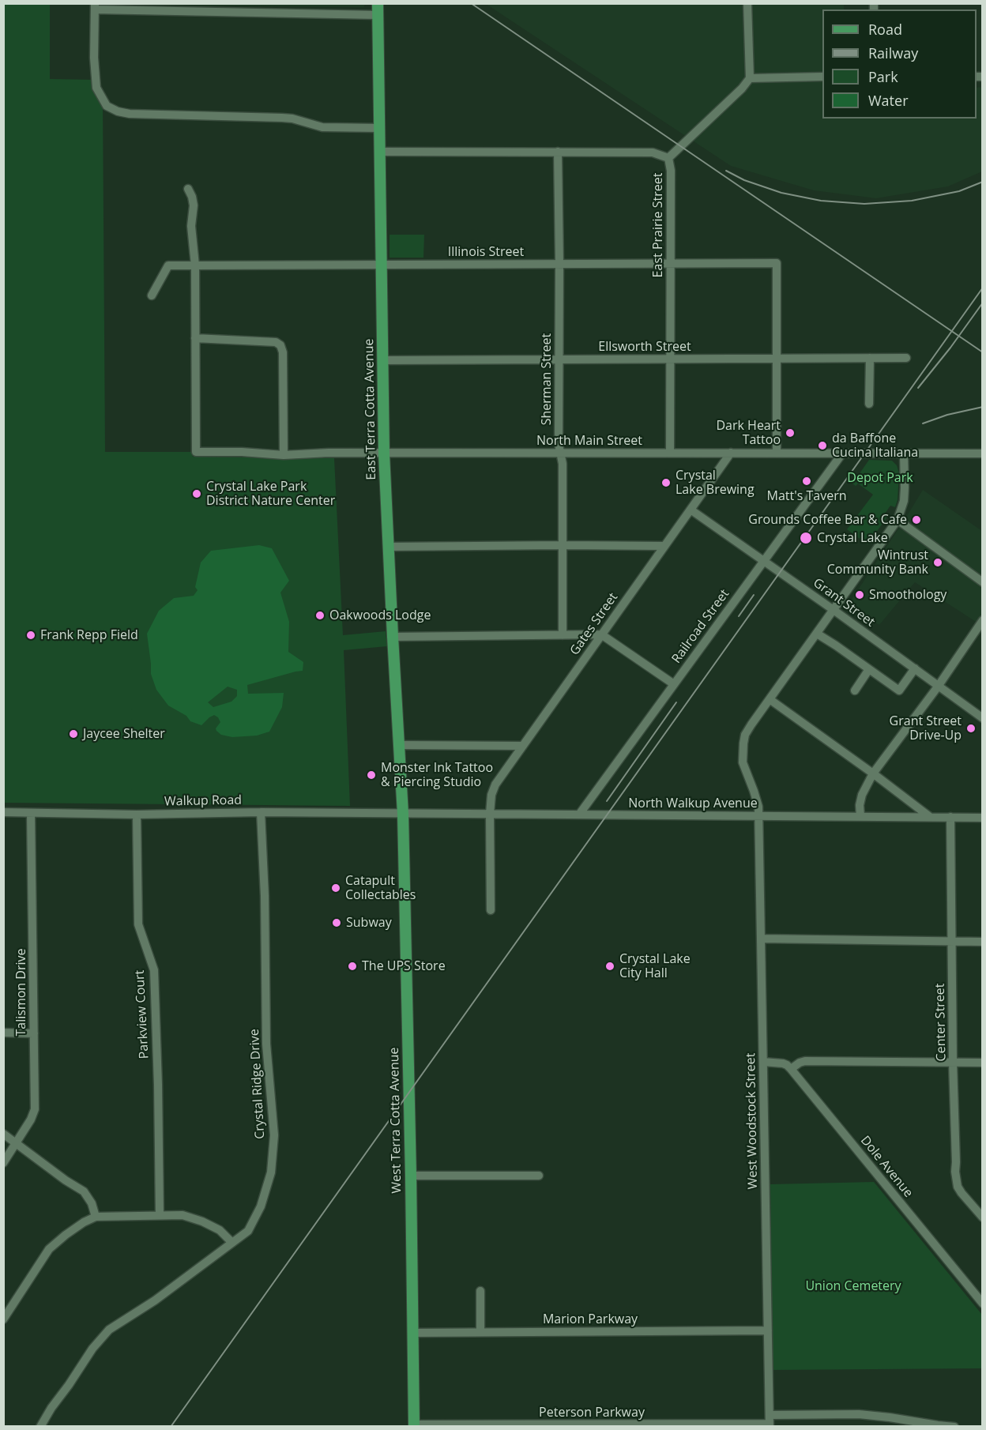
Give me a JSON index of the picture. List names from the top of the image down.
{
  "streets": {
    "main road": ["East Terra Cotta Avenue", "West Terra Cotta Avenue"],
    "street": [
      "East Prairie Street",
      "Illinois Street",
      "Ellsworth Street",
      "Sherman Street",
      "North Main Street",
      "Grant Street",
      "Gates Street",
      "Railroad Street",
      "Walkup Road",
      "North Walkup Avenue",
      "Talismon Drive",
      "Parkview Court",
      "Center Street",
      "Crystal Ridge Drive",
      "West Woodstock Street",
      "Dole Avenue",
      "Marion Parkway",
      "Peterson Parkway"
    ]
  },
  "crossings": [
    ["East Prairie Street", "Illinois Street"],
    ["East Prairie Street", "Ellsworth Street"],
    ["East Prairie Street", "North Main Street"],
    ["Illinois Street", "Ellsworth Street"],
    ["Illinois Street", "Sherman Street"],
    ["Illinois Street", "East Terra Cotta Avenue"],
    ["Ellsworth Street", "Sherman Street"],
    ["Ellsworth Street", "East Terra Cotta Avenue"],
    ["Sherman Street", "North Main Street"],
    ["East Terra Cotta Avenue", "North Main Street"],
    ["East Terra Cotta Avenue", "Walkup Road"],
    ["East Terra Cotta Avenue", "North Walkup Avenue"],
    ["East Terra Cotta Avenue", "West Terra Cotta Avenue"],
    ["North Main Street", "Gates Street"],
    ["North Main Street", "Railroad Street"],
    ["North Main Street", "West Woodstock Street"],
    ["Grant Street", "Gates Street"],
    ["Grant Street", "Railroad Street"],
    ["Grant Street", "West Woodstock Street"],
    ["Gates Street", "North Walkup Avenue"],
    ["Railroad Street", "North Walkup Avenue"],
    ["Walkup Road", "North Walkup Avenue"],
    ["Walkup Road", "Talismon Drive"],
    ["Walkup Road", "Parkview Court"],
    ["Walkup Road", "Crystal Ridge Drive"],
    ["Walkup Road", "West Terra Cotta Avenue"],
    ["North Walkup Avenue", "Center Street"],
    ["North Walkup Avenue", "West Terra Cotta Avenue"],
    ["North Walkup Avenue", "West Woodstock Street"],
    ["West Terra Cotta Avenue", "Marion Parkway"],
    ["West Terra Cotta Avenue", "Peterson Parkway"],
    ["West Woodstock Street", "Marion Parkway"],
    ["West Woodstock Street", "Peterson Parkway"]
  ],
  "parks": ["Depot Park", "Union Cemetery"],
  "places": [
    "Dark Heart Tattoo",
    "da Baffone Cucina Italiana",
    "Matt's Tavern",
    "Crystal Lake Brewing",
    "Crystal Lake Park District Nature Center",
    "Grounds Coffee Bar & Cafe",
    "Crystal Lake",
    "Wintrust Community Bank",
    "Smoothology",
    "Oakwoods Lodge",
    "Frank Repp Field",
    "Grant Street Drive-Up",
    "Jaycee Shelter",
    "Monster Ink Tattoo & Piercing Studio",
    "Catapult Collectables",
    "Subway",
    "The UPS Store",
    "Crystal Lake City Hall"
  ],
  "legend": [
    "Road",
    "Railway",
    "Park",
    "Water"
  ]
}
